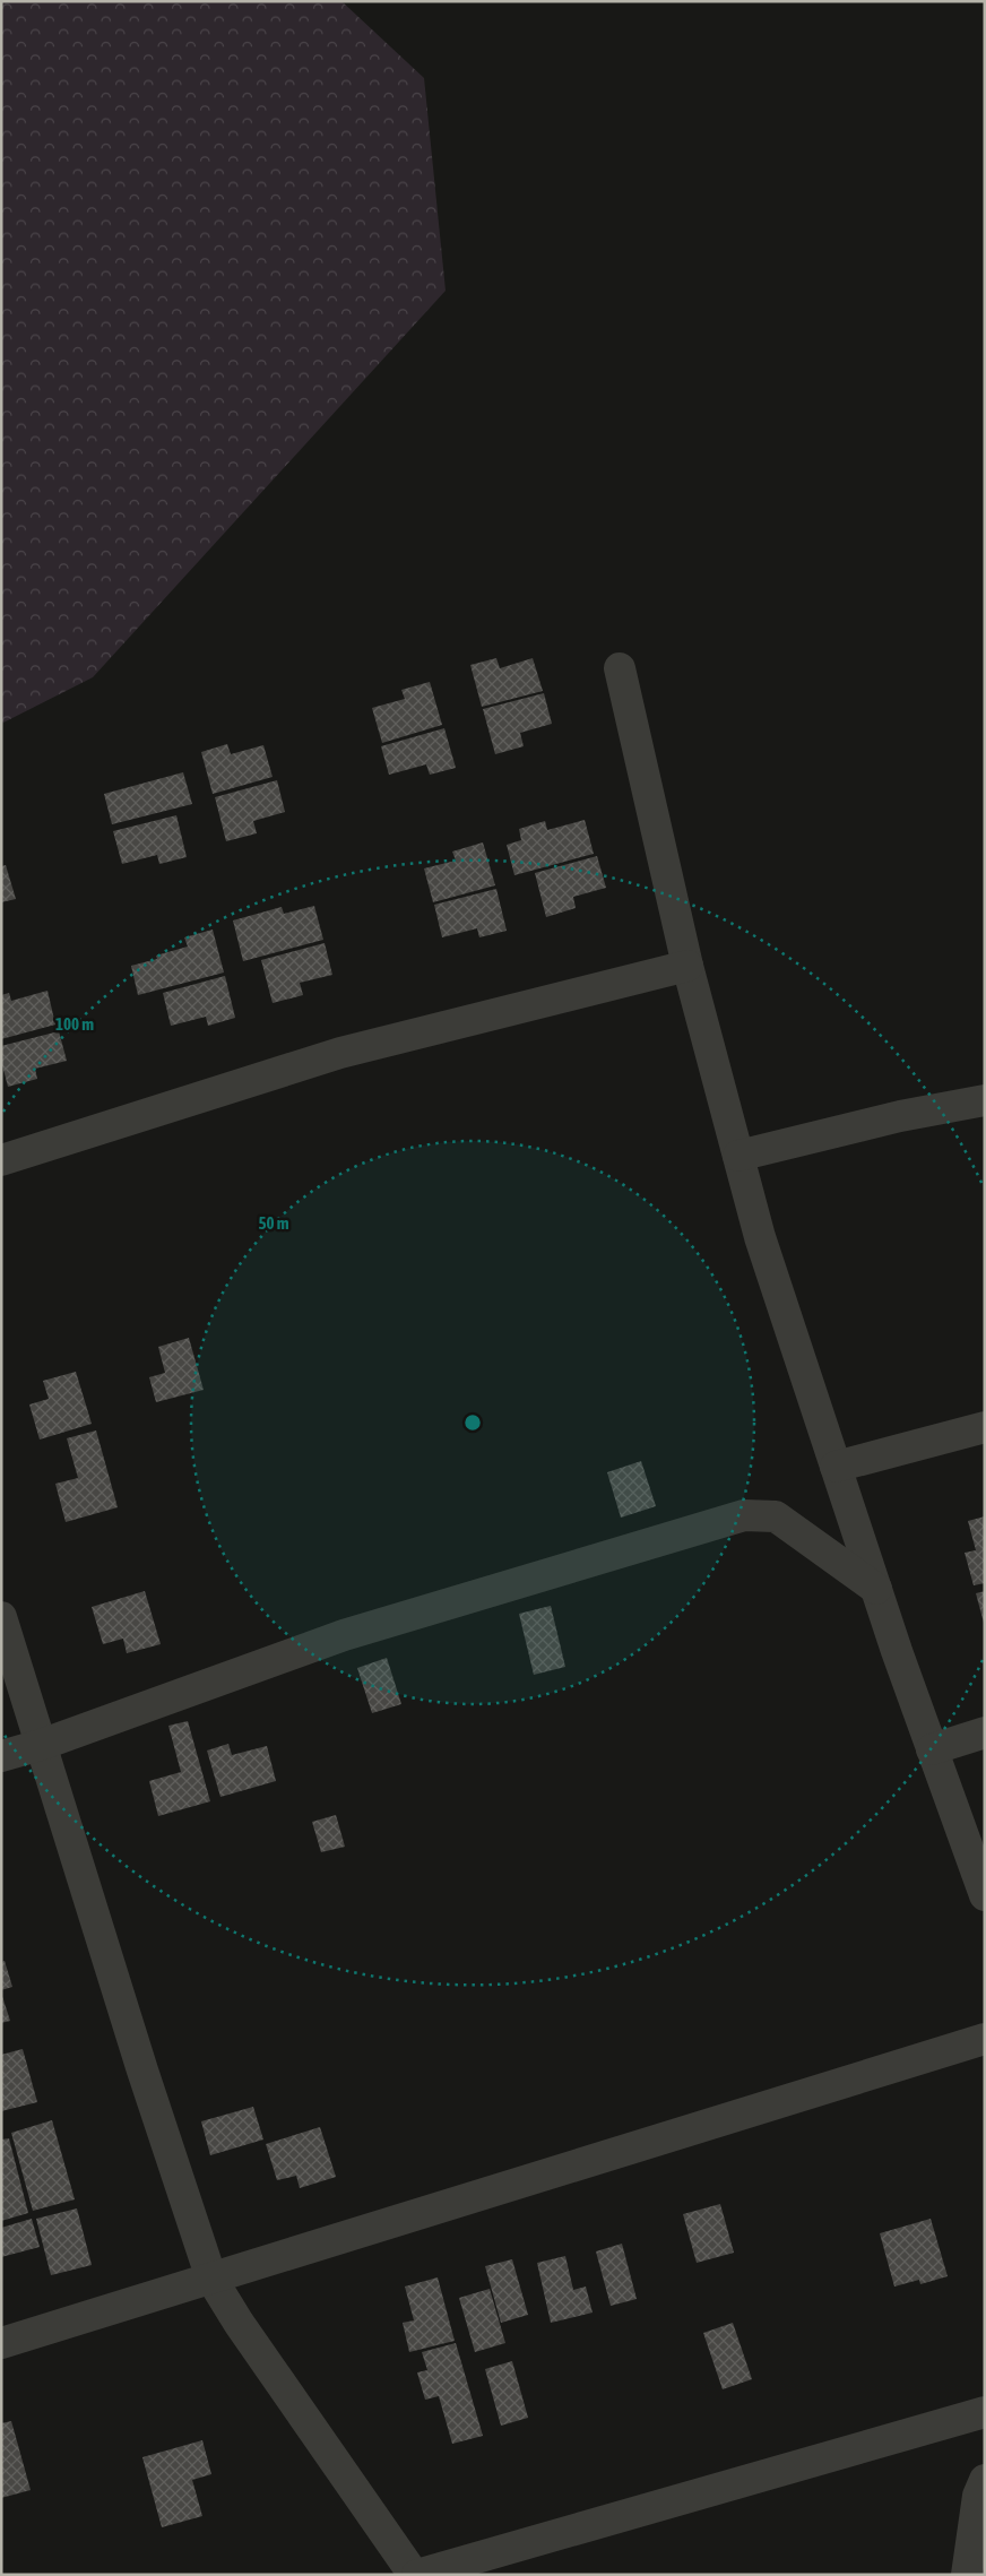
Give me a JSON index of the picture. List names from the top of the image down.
{
  "rings": ["100 m", "50 m"]
}
